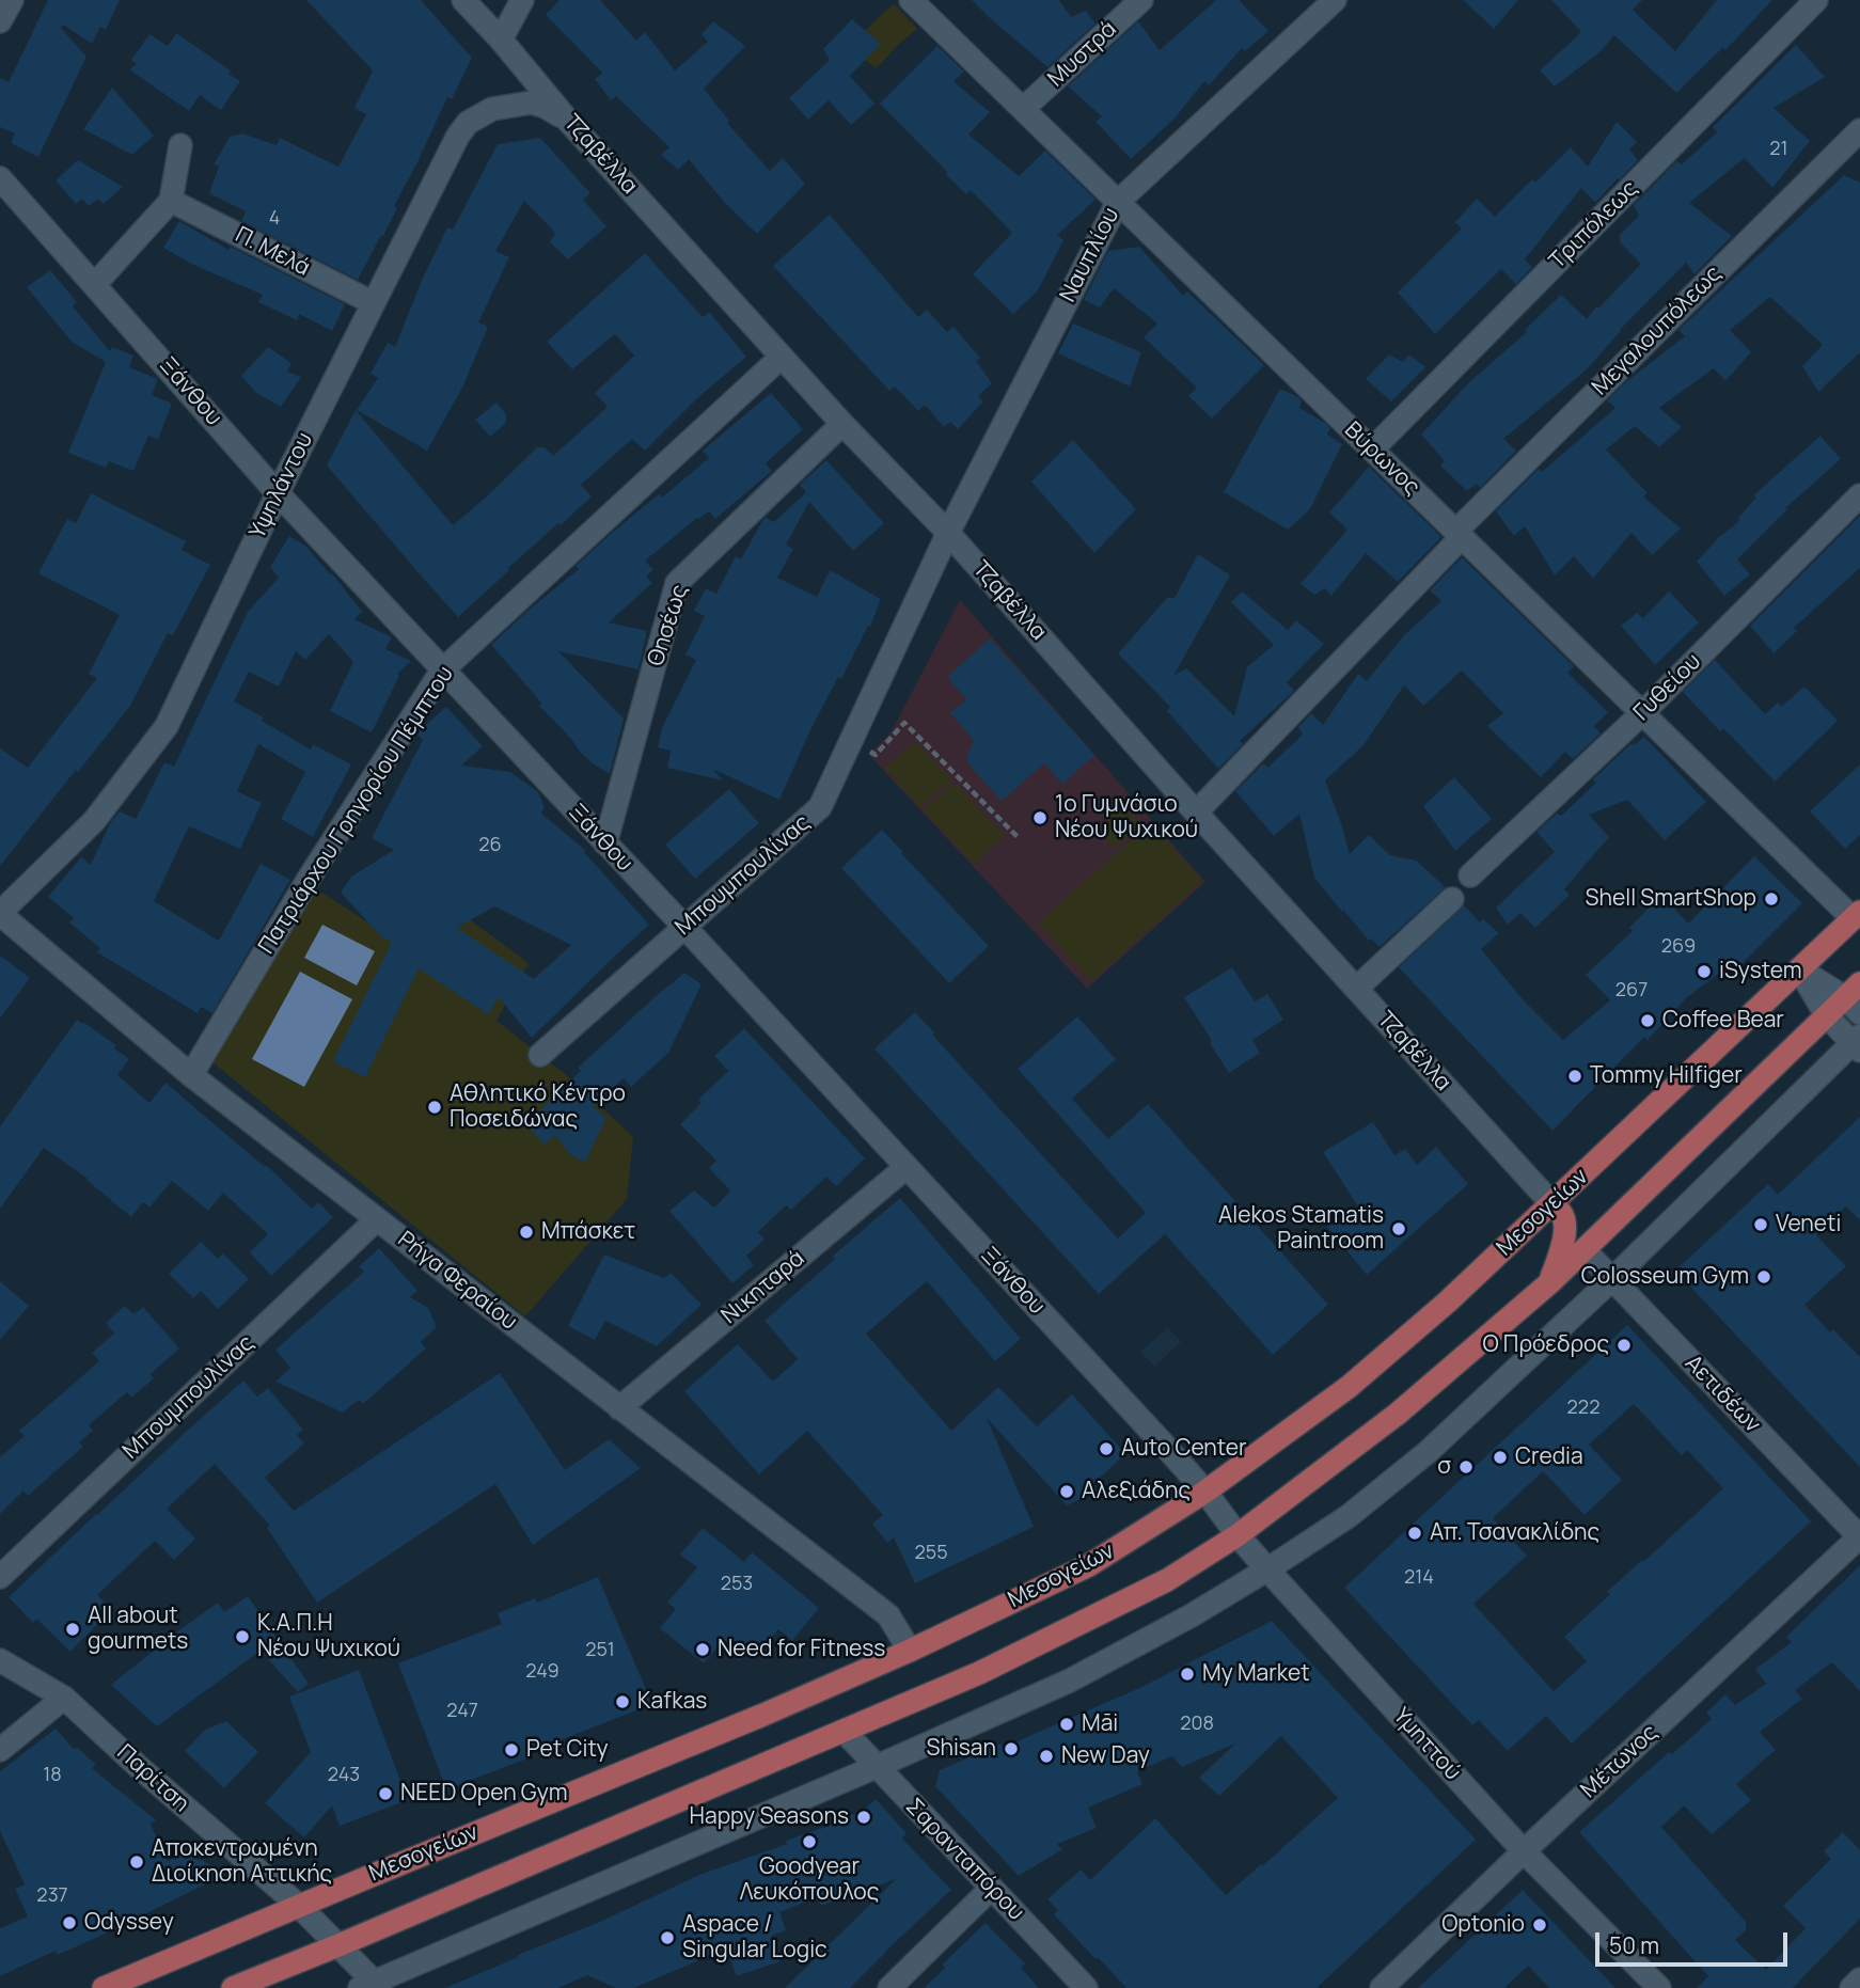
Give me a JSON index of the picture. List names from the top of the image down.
{
  "streets": {
    "main road": ["Μεσογείων"],
    "street": [
      "Μυστρά",
      "Τζαβέλλα",
      "Τριπόλεως",
      "Π. Μελά",
      "Ναυπλίου",
      "Μεγαλουπόλεως",
      "Ξάνθου",
      "Βύρωνος",
      "Υψηλάντου",
      "Θησέως",
      "Γυθείου",
      "Πατριάρχου Γρηγορίου Πέμπτου",
      "Μπουμπουλίνας",
      "Ρήγα Φεραίου",
      "Νικηταρά",
      "Αετιδέων",
      "Υμηττού",
      "Μέτωνος",
      "Παρίτση",
      "Σαρανταπόρου"
    ]
  },
  "crossings": [
    ["Μυστρά", "Βύρωνος"],
    ["Τζαβέλλα", "Ναυπλίου"],
    ["Τζαβέλλα", "Μεγαλουπόλεως"],
    ["Τζαβέλλα", "Υψηλάντου"],
    ["Τζαβέλλα", "Θησέως"],
    ["Τζαβέλλα", "Πατριάρχου Γρηγορίου Πέμπτου"],
    ["Τζαβέλλα", "Μπουμπουλίνας"],
    ["Τζαβέλλα", "Μεσογείων"],
    ["Τριπόλεως", "Βύρωνος"],
    ["Π. Μελά", "Υψηλάντου"],
    ["Ναυπλίου", "Βύρωνος"],
    ["Ναυπλίου", "Μπουμπουλίνας"],
    ["Μεγαλουπόλεως", "Βύρωνος"],
    ["Ξάνθου", "Υψηλάντου"],
    ["Ξάνθου", "Θησέως"],
    ["Ξάνθου", "Πατριάρχου Γρηγορίου Πέμπτου"],
    ["Ξάνθου", "Μπουμπουλίνας"],
    ["Ξάνθου", "Μεσογείων"],
    ["Ξάνθου", "Νικηταρά"],
    ["Ξάνθου", "Υμηττού"],
    ["Βύρωνος", "Γυθείου"],
    ["Βύρωνος", "Μεσογείων"],
    ["Υψηλάντου", "Ρήγα Φεραίου"],
    ["Πατριάρχου Γρηγορίου Πέμπτου", "Ρήγα Φεραίου"],
    ["Μπουμπουλίνας", "Ρήγα Φεραίου"],
    ["Μεσογείων", "Ρήγα Φεραίου"],
    ["Μεσογείων", "Υμηττού"],
    ["Μεσογείων", "Παρίτση"],
    ["Ρήγα Φεραίου", "Νικηταρά"],
    ["Αετιδέων", "Μέτωνος"],
    ["Υμηττού", "Μέτωνος"]
  ],
  "places": [
    "1ο Γυμνάσιο Νέου Ψυχικού",
    "Shell SmartShop",
    "iSystem",
    "Coffee Bear",
    "Tommy Hilfiger",
    "Αθλητικό Κέντρο Ποσειδώνας",
    "Veneti",
    "Alekos Stamatis Paintroom",
    "Μπάσκετ",
    "Colosseum Gym",
    "Ο Πρόεδρος",
    "Auto Center",
    "Credia",
    "σ",
    "Αλεξιάδης",
    "Απ. Τσανακλίδης",
    "All about gourmets",
    "Κ.Α.Π.Η Νέου Ψυχικού",
    "Need for Fitness",
    "My Market",
    "Kafkas",
    "Māi",
    "Shisan",
    "Pet City",
    "New Day",
    "NEED Open Gym",
    "Happy Seasons",
    "Goodyear Λευκόπουλος",
    "Αποκεντρωμένη Διοίκηση Αττικής",
    "Odyssey",
    "Optonio",
    "Aspace / Singular Logic"
  ],
  "house_numbers": [
    "21",
    "4",
    "26",
    "269",
    "267",
    "222",
    "255",
    "214",
    "253",
    "251",
    "249",
    "247",
    "208",
    "18",
    "243",
    "237"
  ],
  "scale_bar": "50 m"
}
